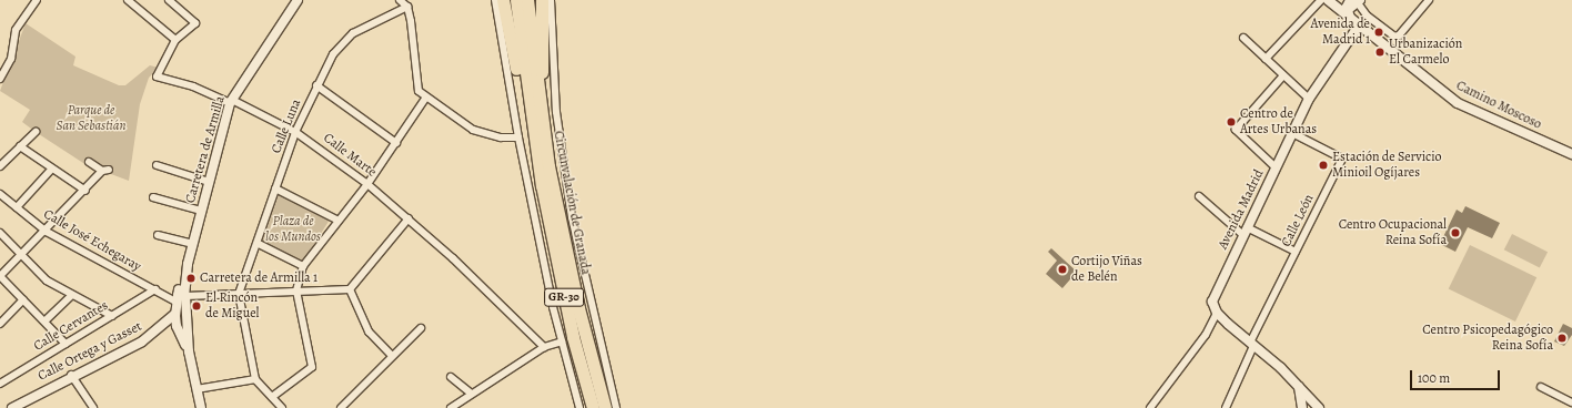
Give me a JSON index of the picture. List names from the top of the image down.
{
  "streets": {
    "highway": ["Circunvalación de Granada", "GR-30"],
    "street": [
      "Camino Moscoso",
      "Calle Luna",
      "Carretera de Armilla",
      "Calle Marte",
      "Avenida Madrid",
      "Calle León",
      "Calle José Echegaray",
      "Calle Cervantes",
      "Calle Ortega y Gasset"
    ]
  },
  "crossings": [
    ["Camino Moscoso", "Avenida Madrid"],
    ["Calle Luna", "Calle Marte"],
    ["Carretera de Armilla", "Calle Marte"],
    ["Carretera de Armilla", "Calle José Echegaray"],
    ["Carretera de Armilla", "Calle Ortega y Gasset"],
    ["Avenida Madrid", "Calle León"],
    ["Calle José Echegaray", "Calle Cervantes"]
  ],
  "parks": ["Parque de San Sebastián", "Plaza de los Mundos"],
  "places": [
    "Avenida de Madrid 1",
    "Urbanización El Carmelo",
    "Centro de Artes Urbanas",
    "Estación de Servicio Minioil Ogíjares",
    "Centro Ocupacional Reina Sofía",
    "Cortijo Viñas de Belén",
    "Carretera de Armilla 1",
    "El Rincón de Miguel",
    "Centro Psicopedagógico Reina Sofía"
  ],
  "scale_bar": "100 m"
}
